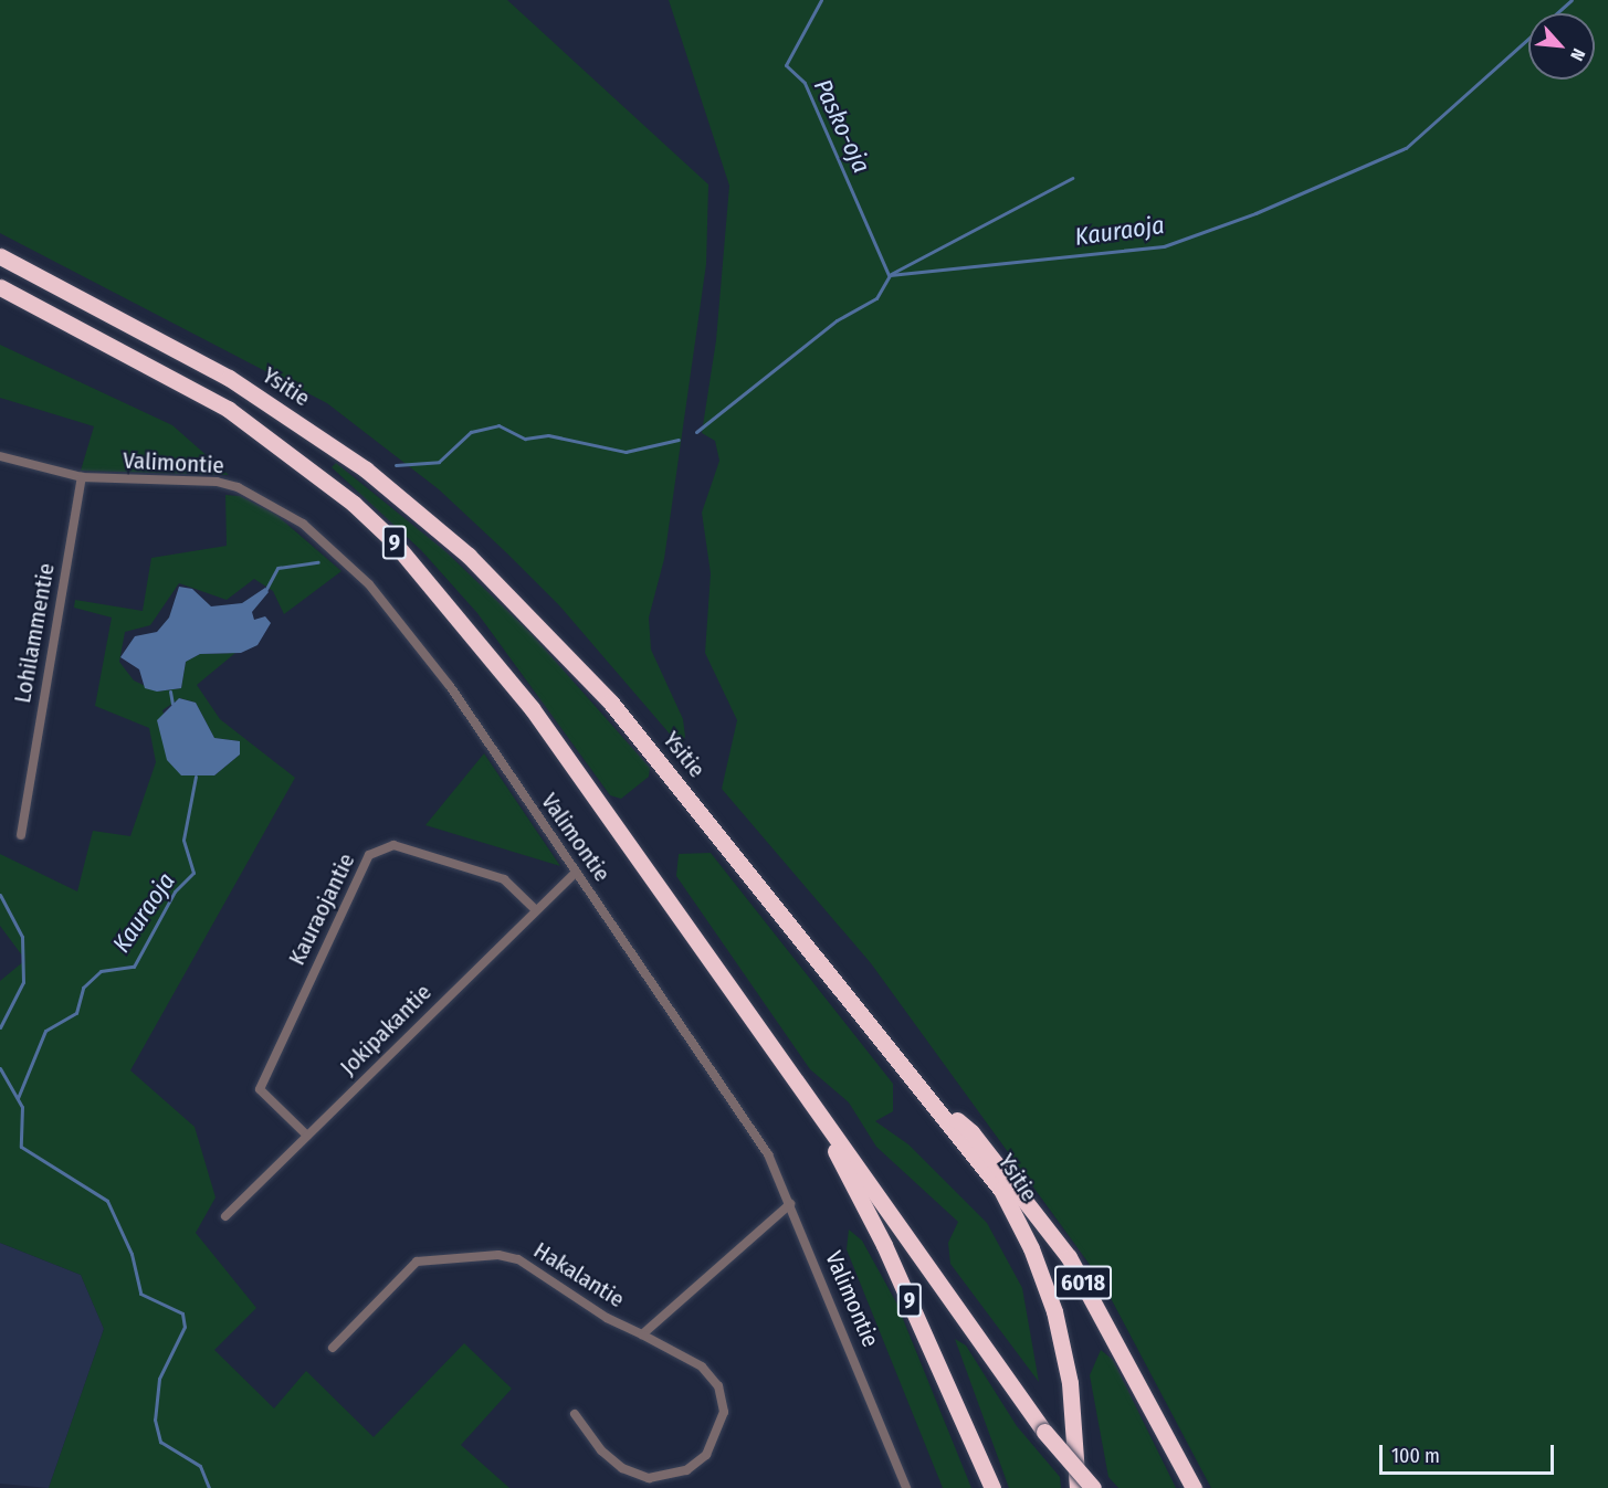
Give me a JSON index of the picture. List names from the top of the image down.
{
  "streets": {
    "highway": ["Ysitie", "9", "6018"],
    "street": [
      "Valimontie",
      "Lohilammentie",
      "Kauraojantie",
      "Jokipakantie",
      "Hakalantie"
    ]
  },
  "crossings": [
    ["Ysitie", "6018"],
    ["Valimontie", "Lohilammentie"],
    ["Valimontie", "Jokipakantie"],
    ["Valimontie", "Hakalantie"],
    ["Kauraojantie", "Jokipakantie"]
  ],
  "water": ["Pasko-oja", "Kauraoja"],
  "scale_bar": "100 m",
  "north": "bottom right"
}
